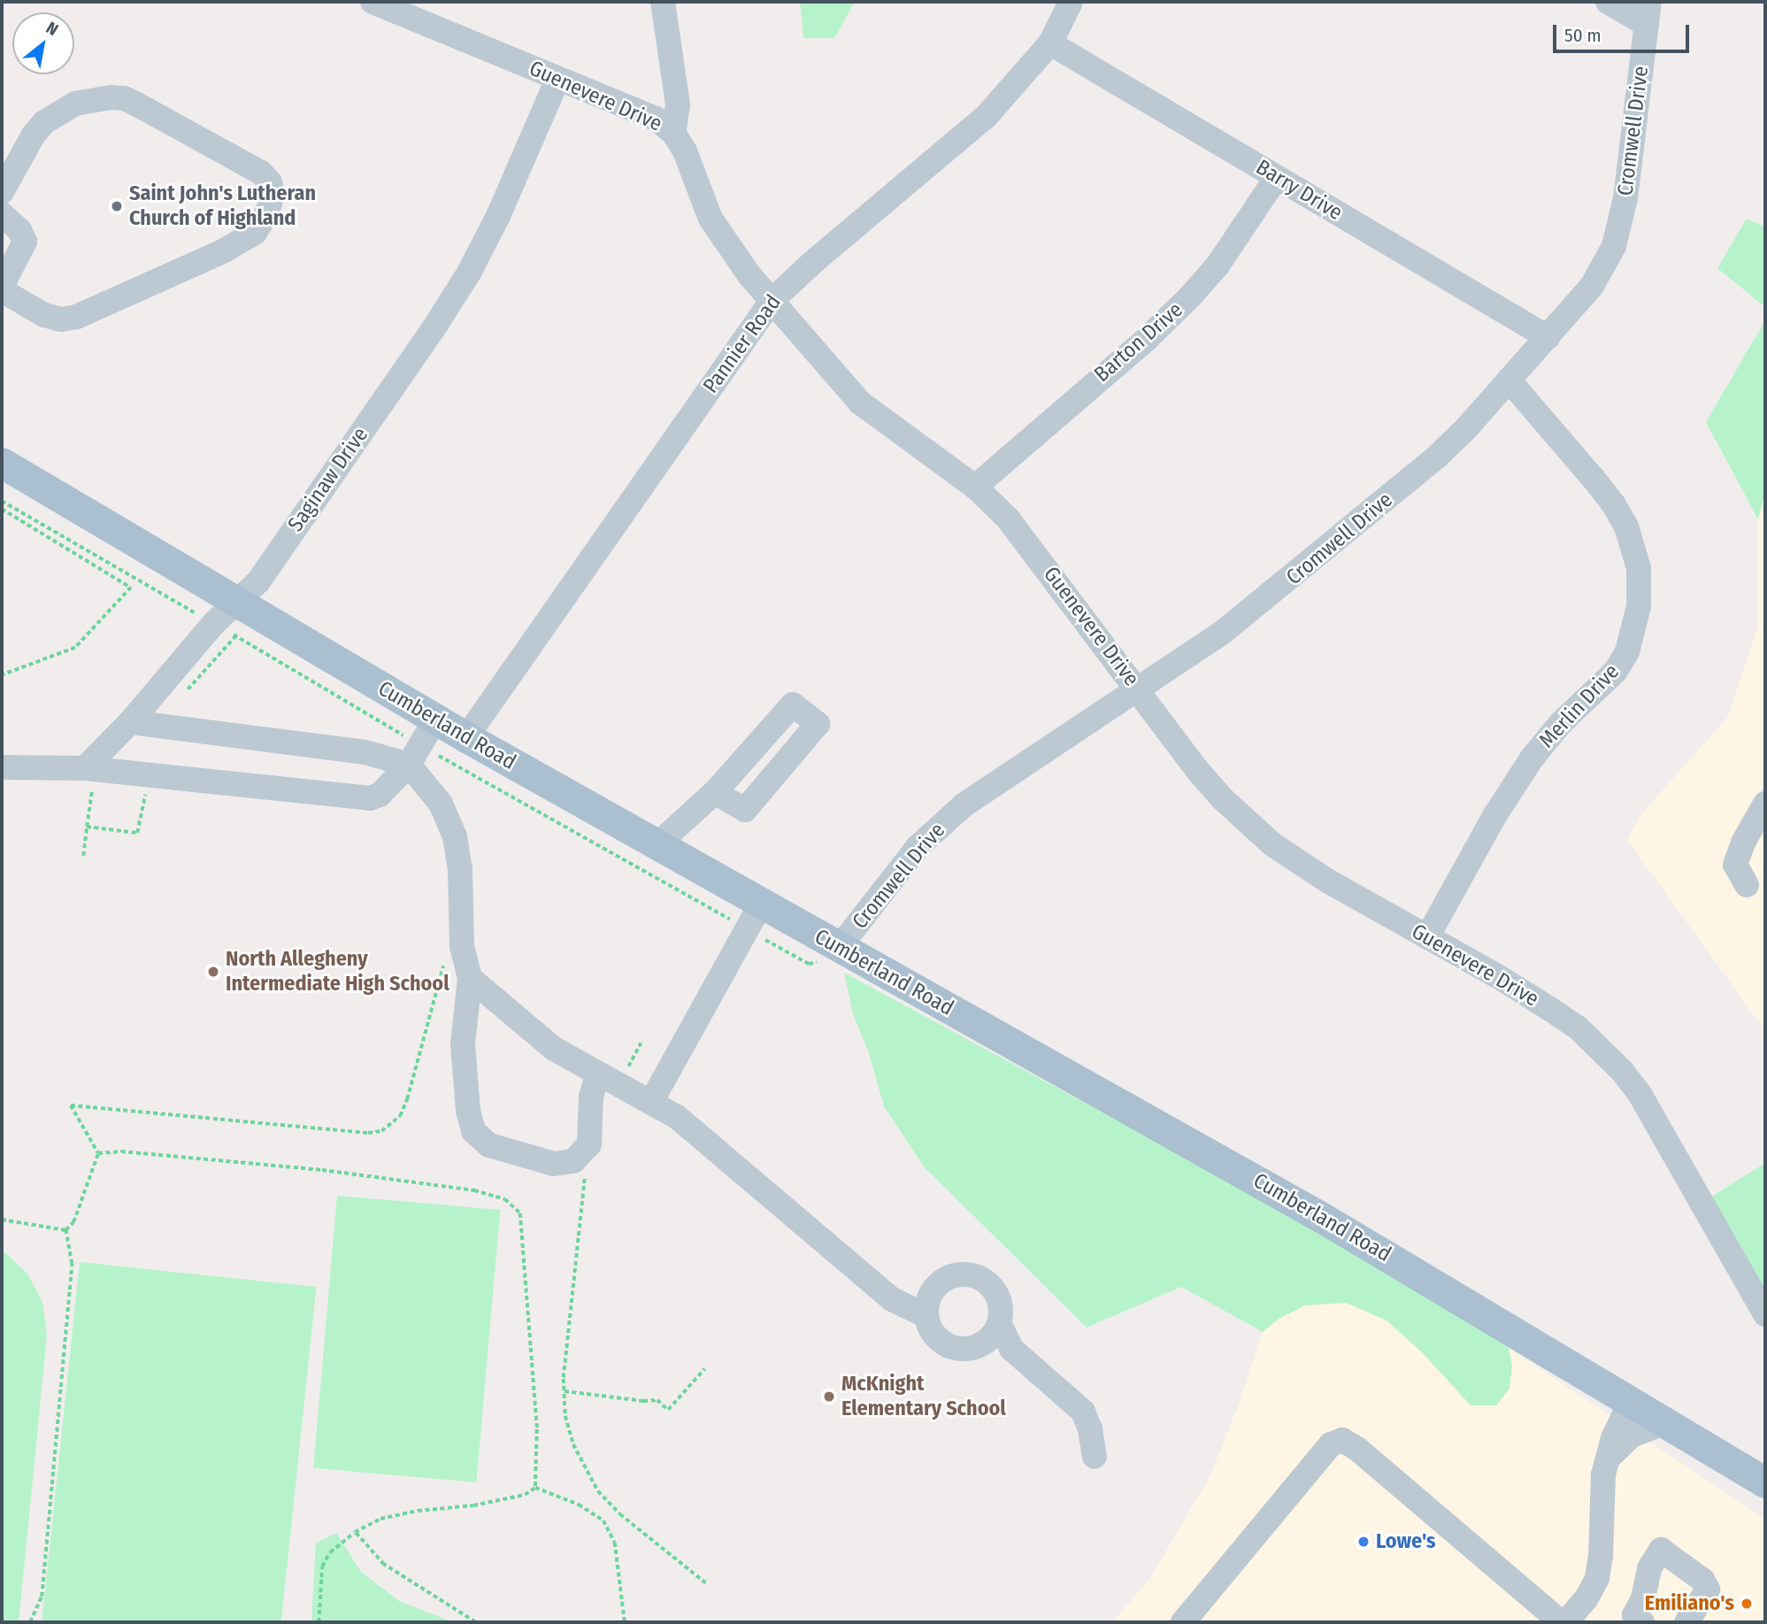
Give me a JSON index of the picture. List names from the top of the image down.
{
  "streets": {
    "main road": ["Cumberland Road"],
    "street": [
      "Guenevere Drive",
      "Cromwell Drive",
      "Barry Drive",
      "Barton Drive",
      "Pannier Road",
      "Saginaw Drive",
      "Merlin Drive"
    ]
  },
  "crossings": [
    ["Guenevere Drive", "Cromwell Drive"],
    ["Guenevere Drive", "Barton Drive"],
    ["Guenevere Drive", "Pannier Road"],
    ["Guenevere Drive", "Saginaw Drive"],
    ["Guenevere Drive", "Merlin Drive"],
    ["Cromwell Drive", "Barry Drive"],
    ["Cromwell Drive", "Merlin Drive"],
    ["Cromwell Drive", "Cumberland Road"],
    ["Barry Drive", "Barton Drive"],
    ["Barry Drive", "Pannier Road"],
    ["Pannier Road", "Cumberland Road"],
    ["Saginaw Drive", "Cumberland Road"]
  ],
  "places": [
    "Saint John's Lutheran Church of Highland",
    "North Allegheny Intermediate High School",
    "McKnight Elementary School",
    "Lowe's",
    "Emiliano's"
  ],
  "scale_bar": "50 m",
  "north": "top right"
}
